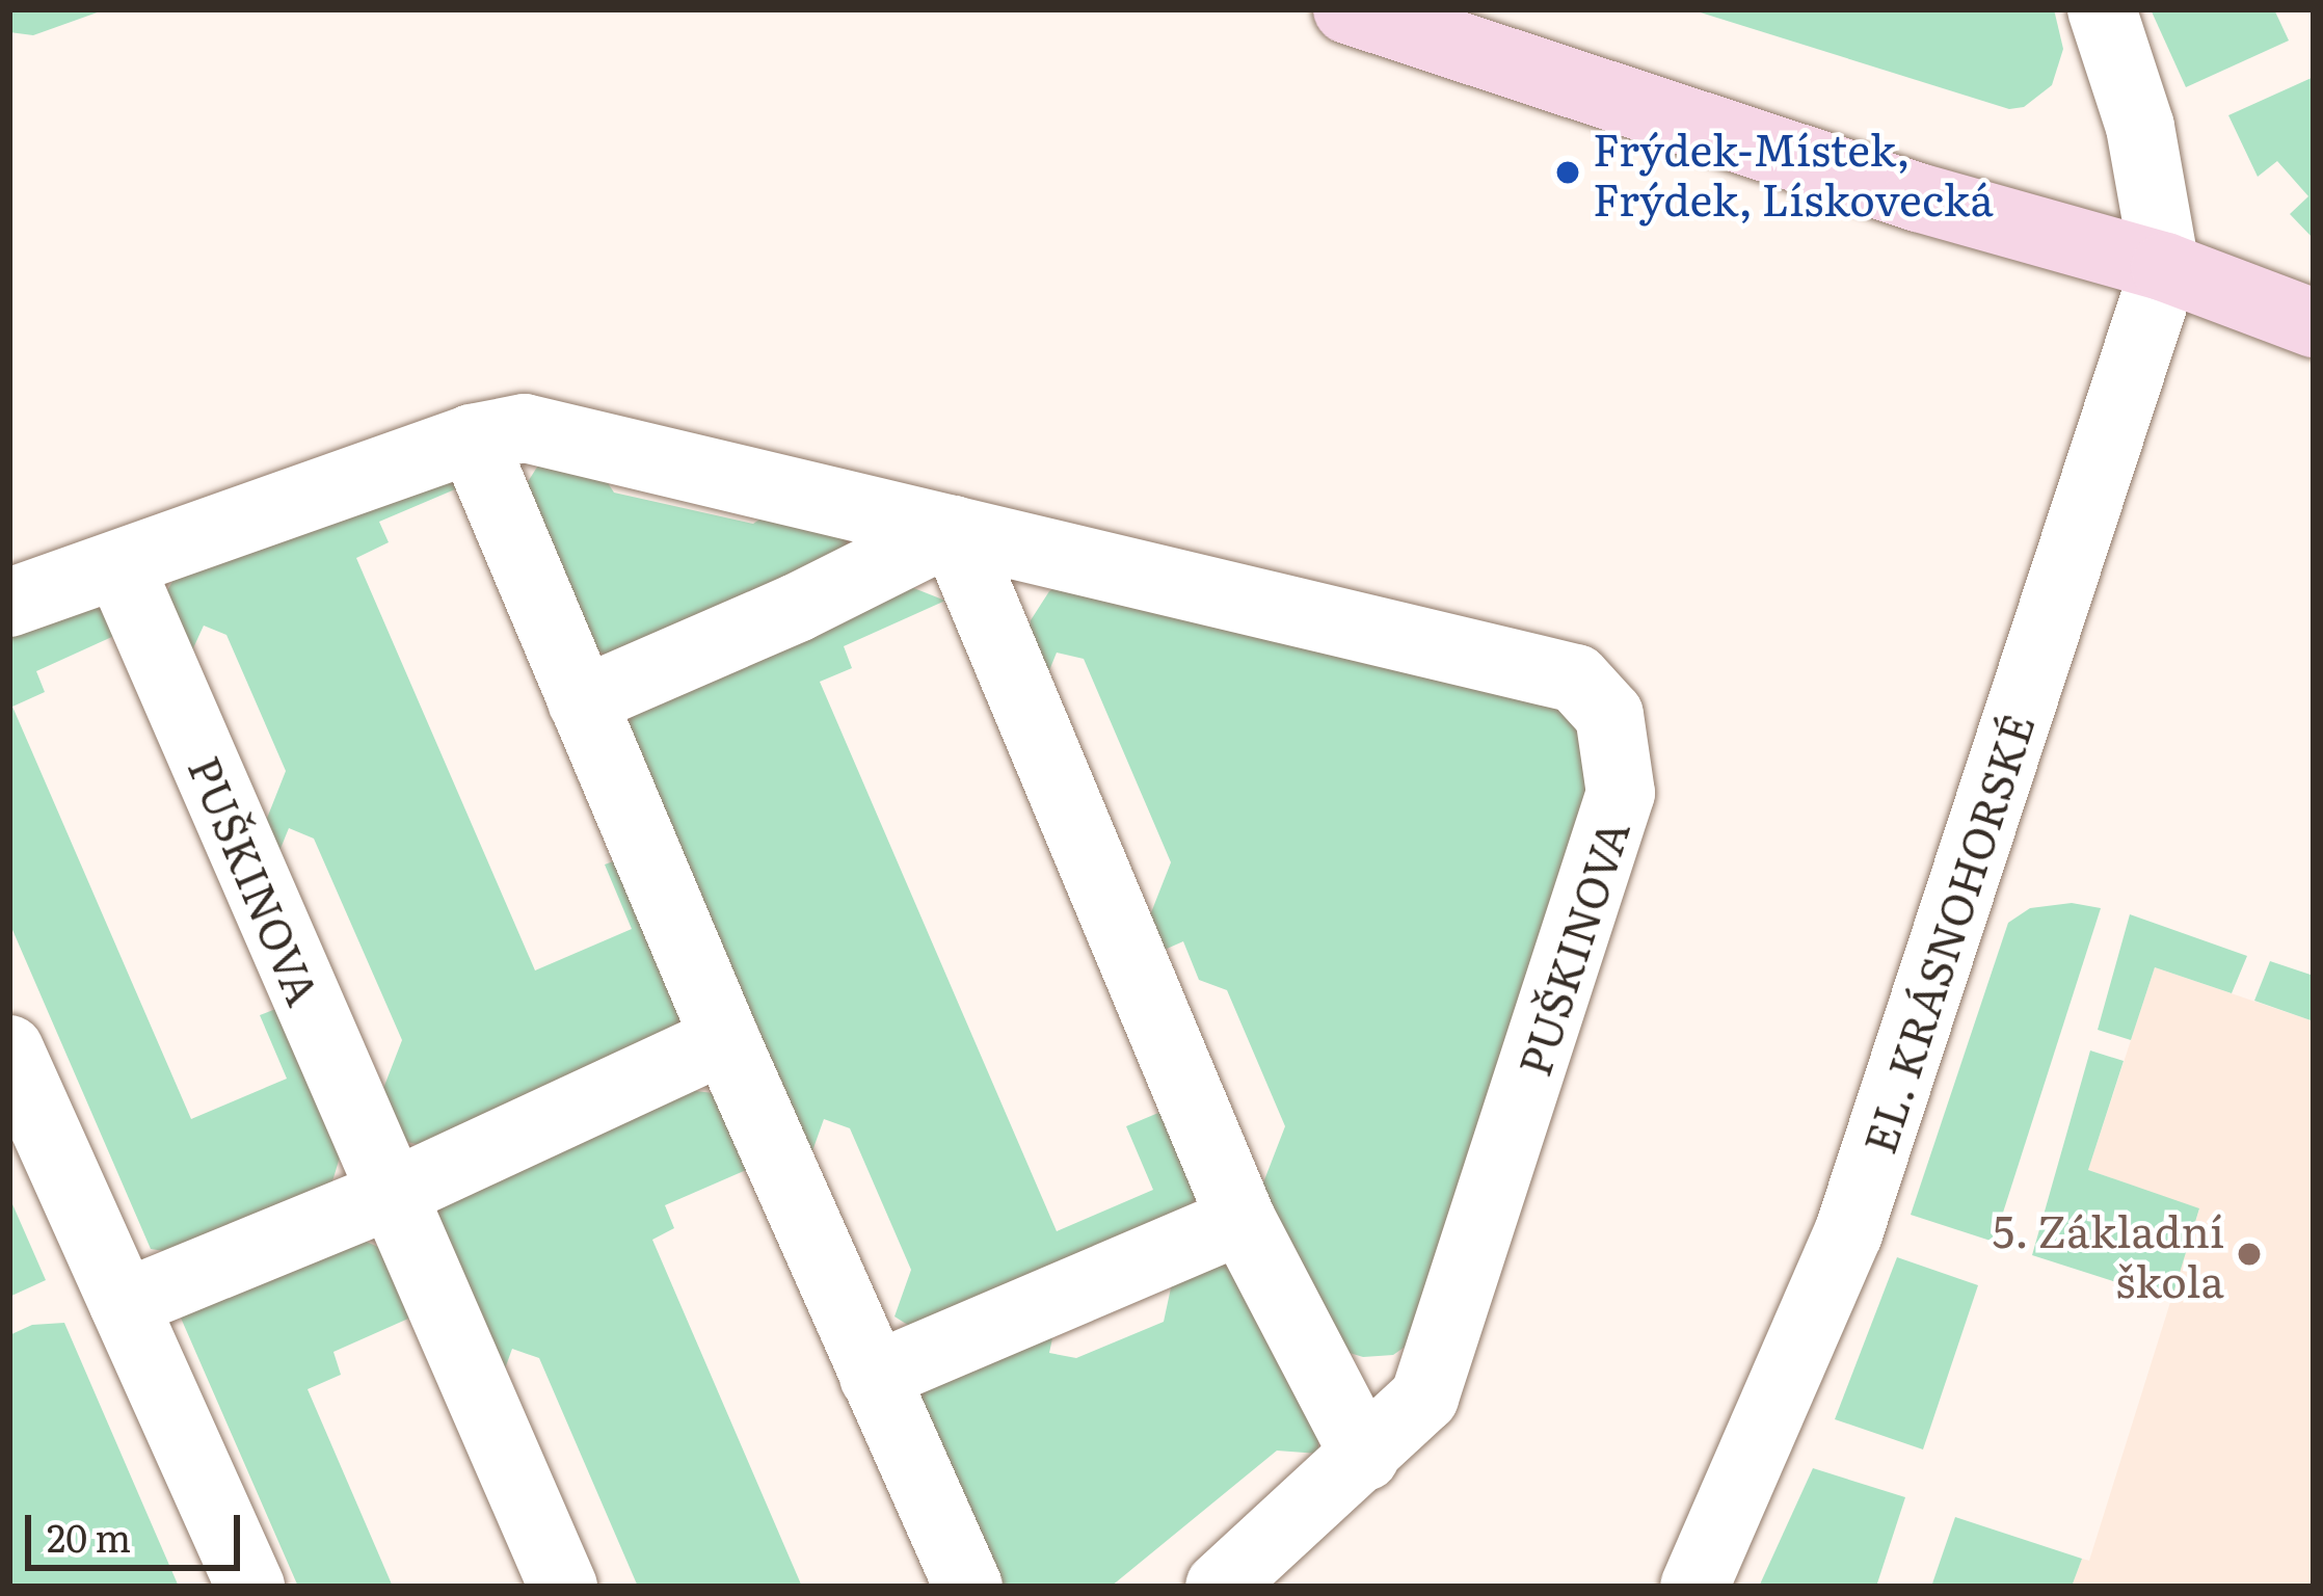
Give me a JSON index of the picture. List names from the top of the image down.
{
  "streets": {
    "street": ["PUŠKINOVA", "EL. KRÁSNOHORSKÉ"]
  },
  "places": ["Frýdek-Místek, Frýdek, Lískovecká", "5. Základní škola"],
  "scale_bar": "20 m"
}
